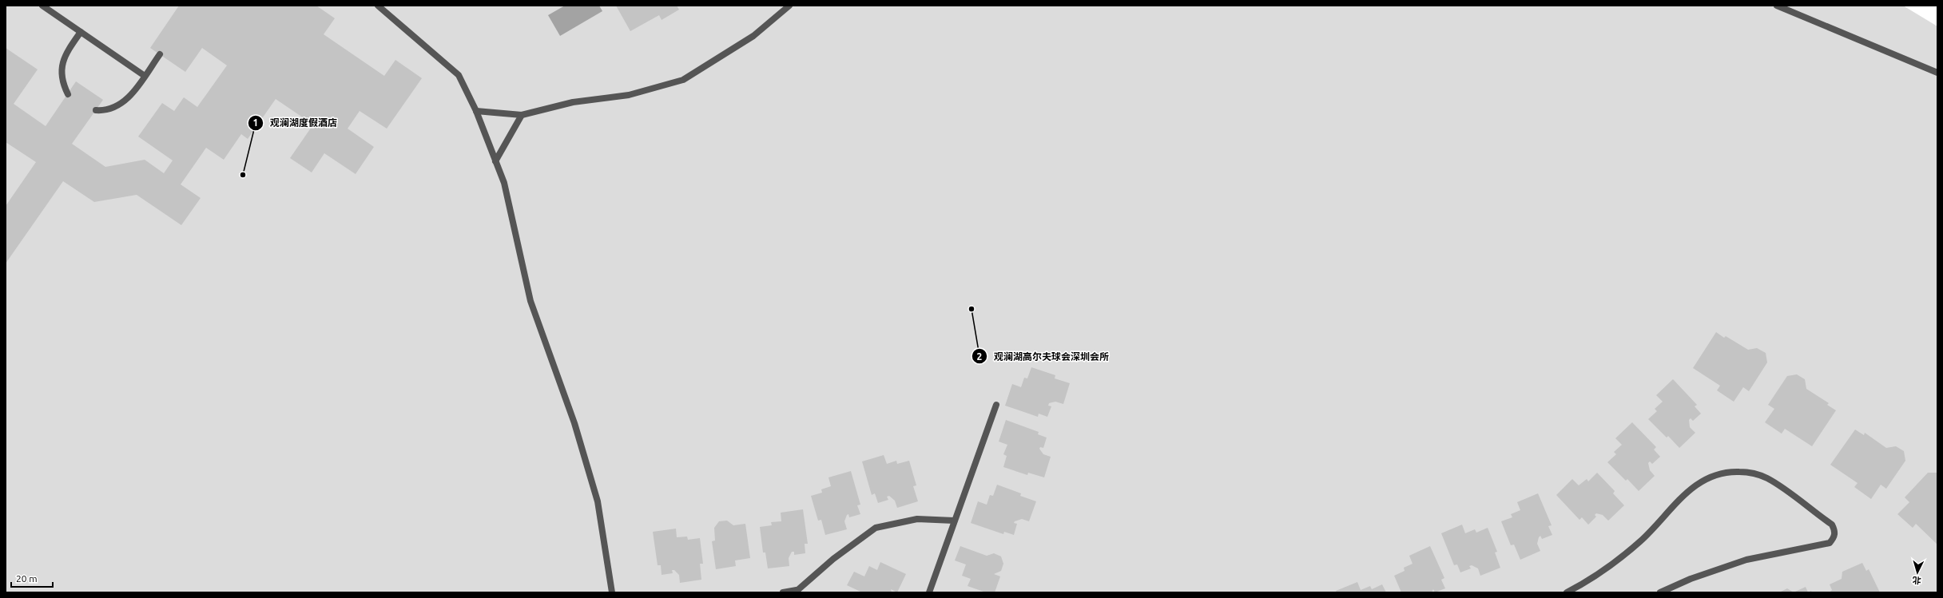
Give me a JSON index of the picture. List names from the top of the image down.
{
  "places": ["观澜湖度假酒店", "观澜湖高尔夫球会深圳会所"],
  "scale_bar": "20 m",
  "north": "bottom"
}
